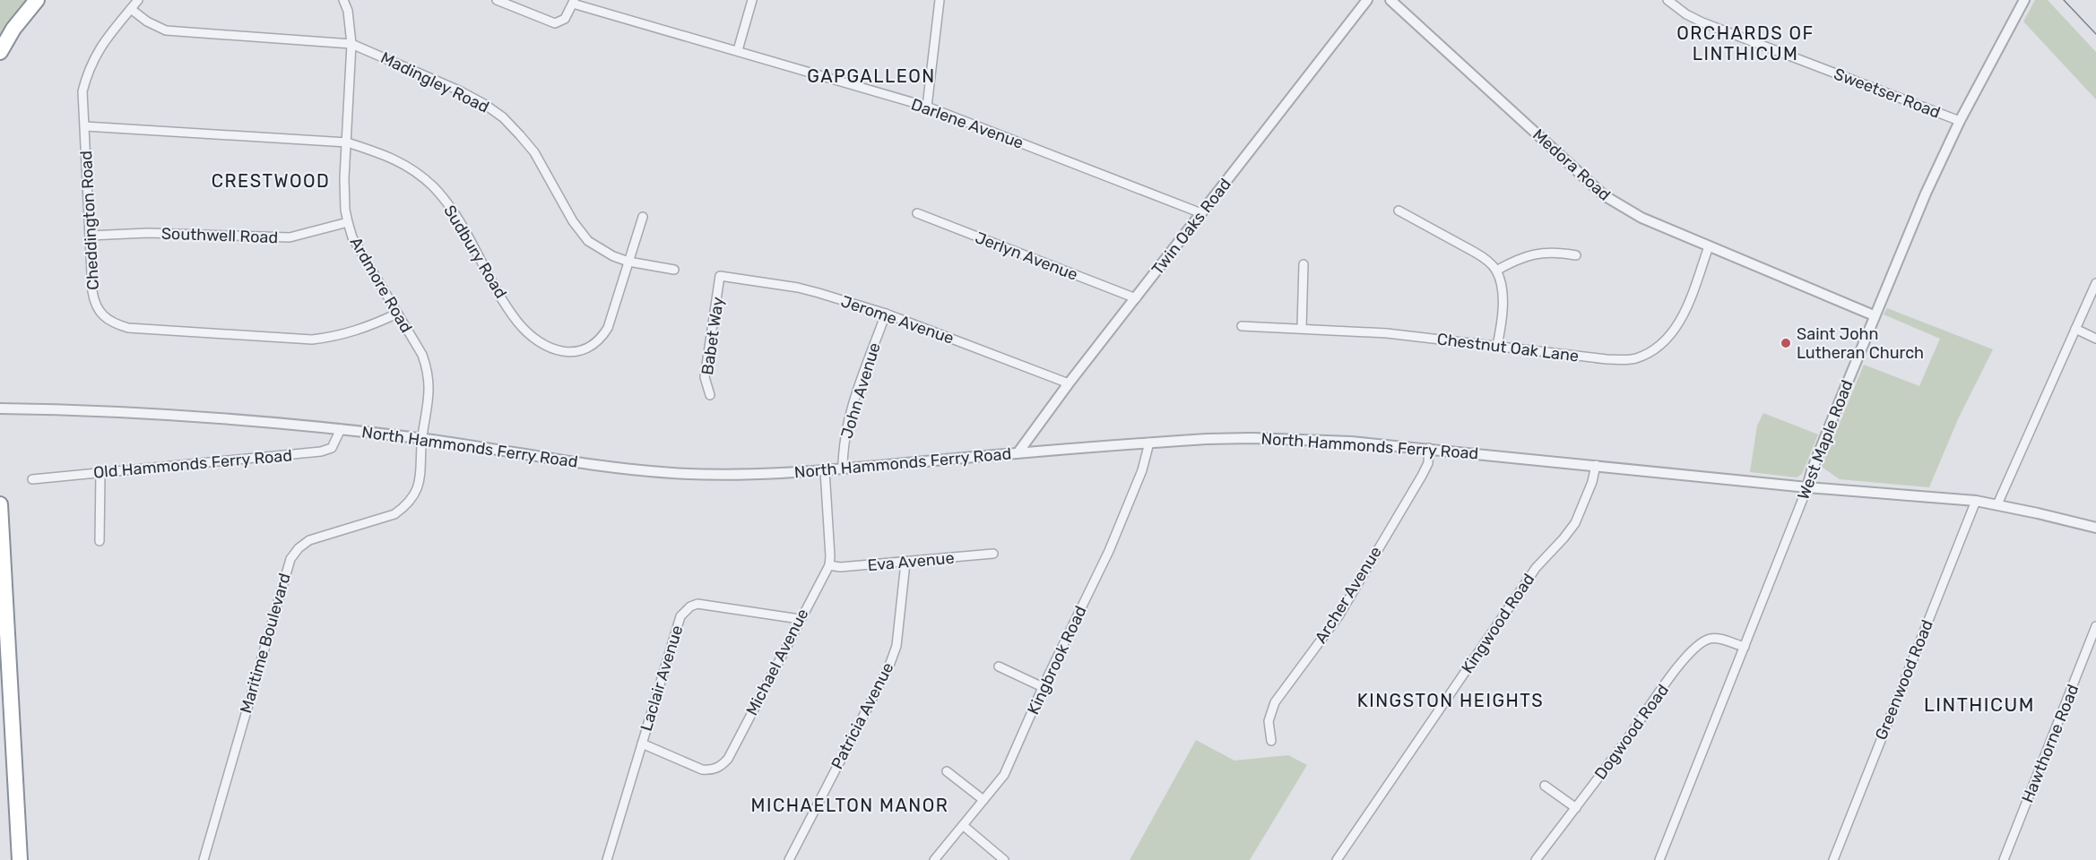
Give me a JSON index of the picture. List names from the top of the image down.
{
  "streets": {
    "street": [
      "Madingley Road",
      "Sweetser Road",
      "Darlene Avenue",
      "Medora Road",
      "Cheddington Road",
      "Twin Oaks Road",
      "Southwell Road",
      "Sudbury Road",
      "Jerlyn Avenue",
      "Ardmore Road",
      "Jerome Avenue",
      "Babet Way",
      "Chestnut Oak Lane",
      "John Avenue",
      "West Maple Road",
      "North Hammonds Ferry Road",
      "Old Hammonds Ferry Road",
      "Eva Avenue",
      "Archer Avenue",
      "Kingwood Road",
      "Maritime Boulevard",
      "Kingbrook Road",
      "Michael Avenue",
      "Laclair Avenue",
      "Greenwood Road",
      "Patricia Avenue",
      "Dogwood Road",
      "Hawthorne Road"
    ]
  },
  "crossings": [
    ["Madingley Road", "Cheddington Road"],
    ["Madingley Road", "Sudbury Road"],
    ["Madingley Road", "Ardmore Road"],
    ["Sweetser Road", "West Maple Road"],
    ["Darlene Avenue", "Twin Oaks Road"],
    ["Medora Road", "Chestnut Oak Lane"],
    ["Medora Road", "West Maple Road"],
    ["Cheddington Road", "Southwell Road"],
    ["Cheddington Road", "Sudbury Road"],
    ["Cheddington Road", "Ardmore Road"],
    ["Twin Oaks Road", "Jerlyn Avenue"],
    ["Twin Oaks Road", "Jerome Avenue"],
    ["Twin Oaks Road", "North Hammonds Ferry Road"],
    ["Southwell Road", "Ardmore Road"],
    ["Sudbury Road", "Ardmore Road"],
    ["Ardmore Road", "North Hammonds Ferry Road"],
    ["Ardmore Road", "Maritime Boulevard"],
    ["Jerome Avenue", "Babet Way"],
    ["Jerome Avenue", "John Avenue"],
    ["John Avenue", "North Hammonds Ferry Road"],
    ["West Maple Road", "North Hammonds Ferry Road"],
    ["West Maple Road", "Dogwood Road"],
    ["North Hammonds Ferry Road", "Old Hammonds Ferry Road"],
    ["North Hammonds Ferry Road", "Archer Avenue"],
    ["North Hammonds Ferry Road", "Kingwood Road"],
    ["North Hammonds Ferry Road", "Maritime Boulevard"],
    ["North Hammonds Ferry Road", "Kingbrook Road"],
    ["North Hammonds Ferry Road", "Michael Avenue"],
    ["North Hammonds Ferry Road", "Greenwood Road"],
    ["Eva Avenue", "Michael Avenue"],
    ["Eva Avenue", "Patricia Avenue"],
    ["Michael Avenue", "Laclair Avenue"]
  ],
  "districts": [
    "ORCHARDS OF LINTHICUM",
    "GAPGALLEON",
    "CRESTWOOD",
    "KINGSTON HEIGHTS",
    "LINTHICUM",
    "MICHAELTON MANOR"
  ],
  "places": ["Saint John Lutheran Church"]
}
